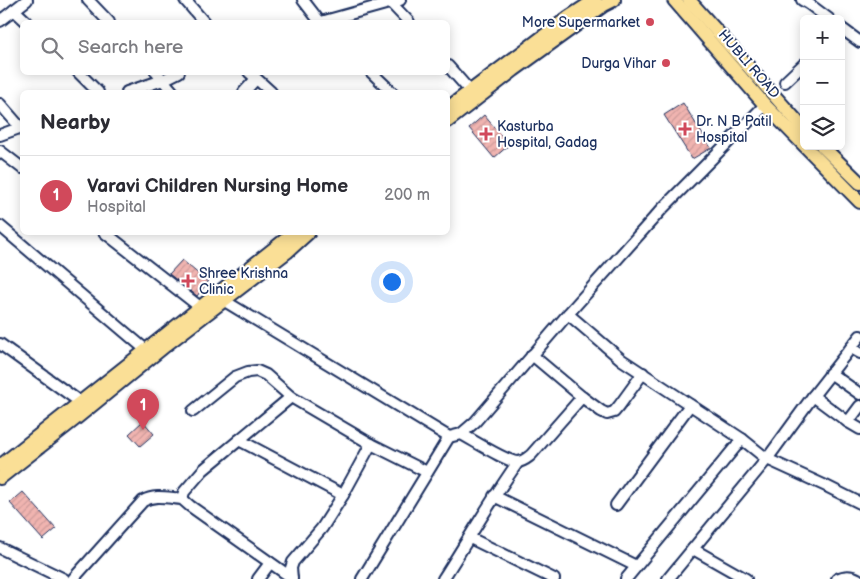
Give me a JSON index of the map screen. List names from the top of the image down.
{
  "streets": {
    "main road": ["HUBLI ROAD"]
  },
  "places": {
    "other": ["More Supermarket", "Durga Vihar"],
    "health": ["Dr. N B Patil Hospital", "Kasturba Hospital, Gadag", "Shree Krishna Clinic"]
  },
  "page": {
    "map_buttons": ["+", "−"],
    "search": "Search here",
    "heading": "Nearby",
    "list": [
      {
        "mark": "1",
        "name": "Varavi Children Nursing Home",
        "note": "Hospital",
        "value": "200 m"
      }
    ],
    "pins": "1"
  }
}
